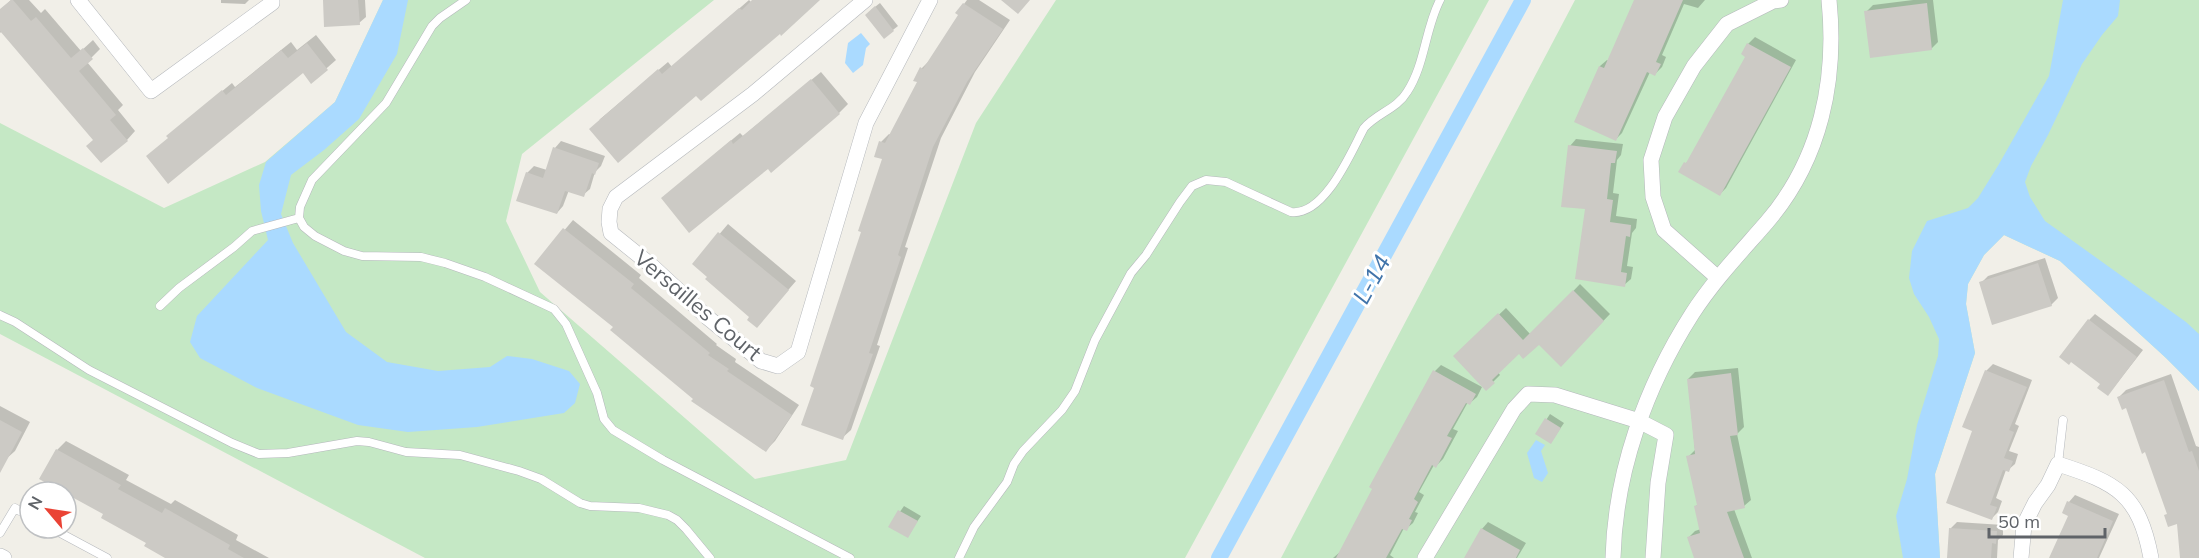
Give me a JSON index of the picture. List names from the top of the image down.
{
  "streets": {
    "street": ["Versailles Court"]
  },
  "water": ["L-14"],
  "scale_bar": "50 m",
  "north": "top left"
}
